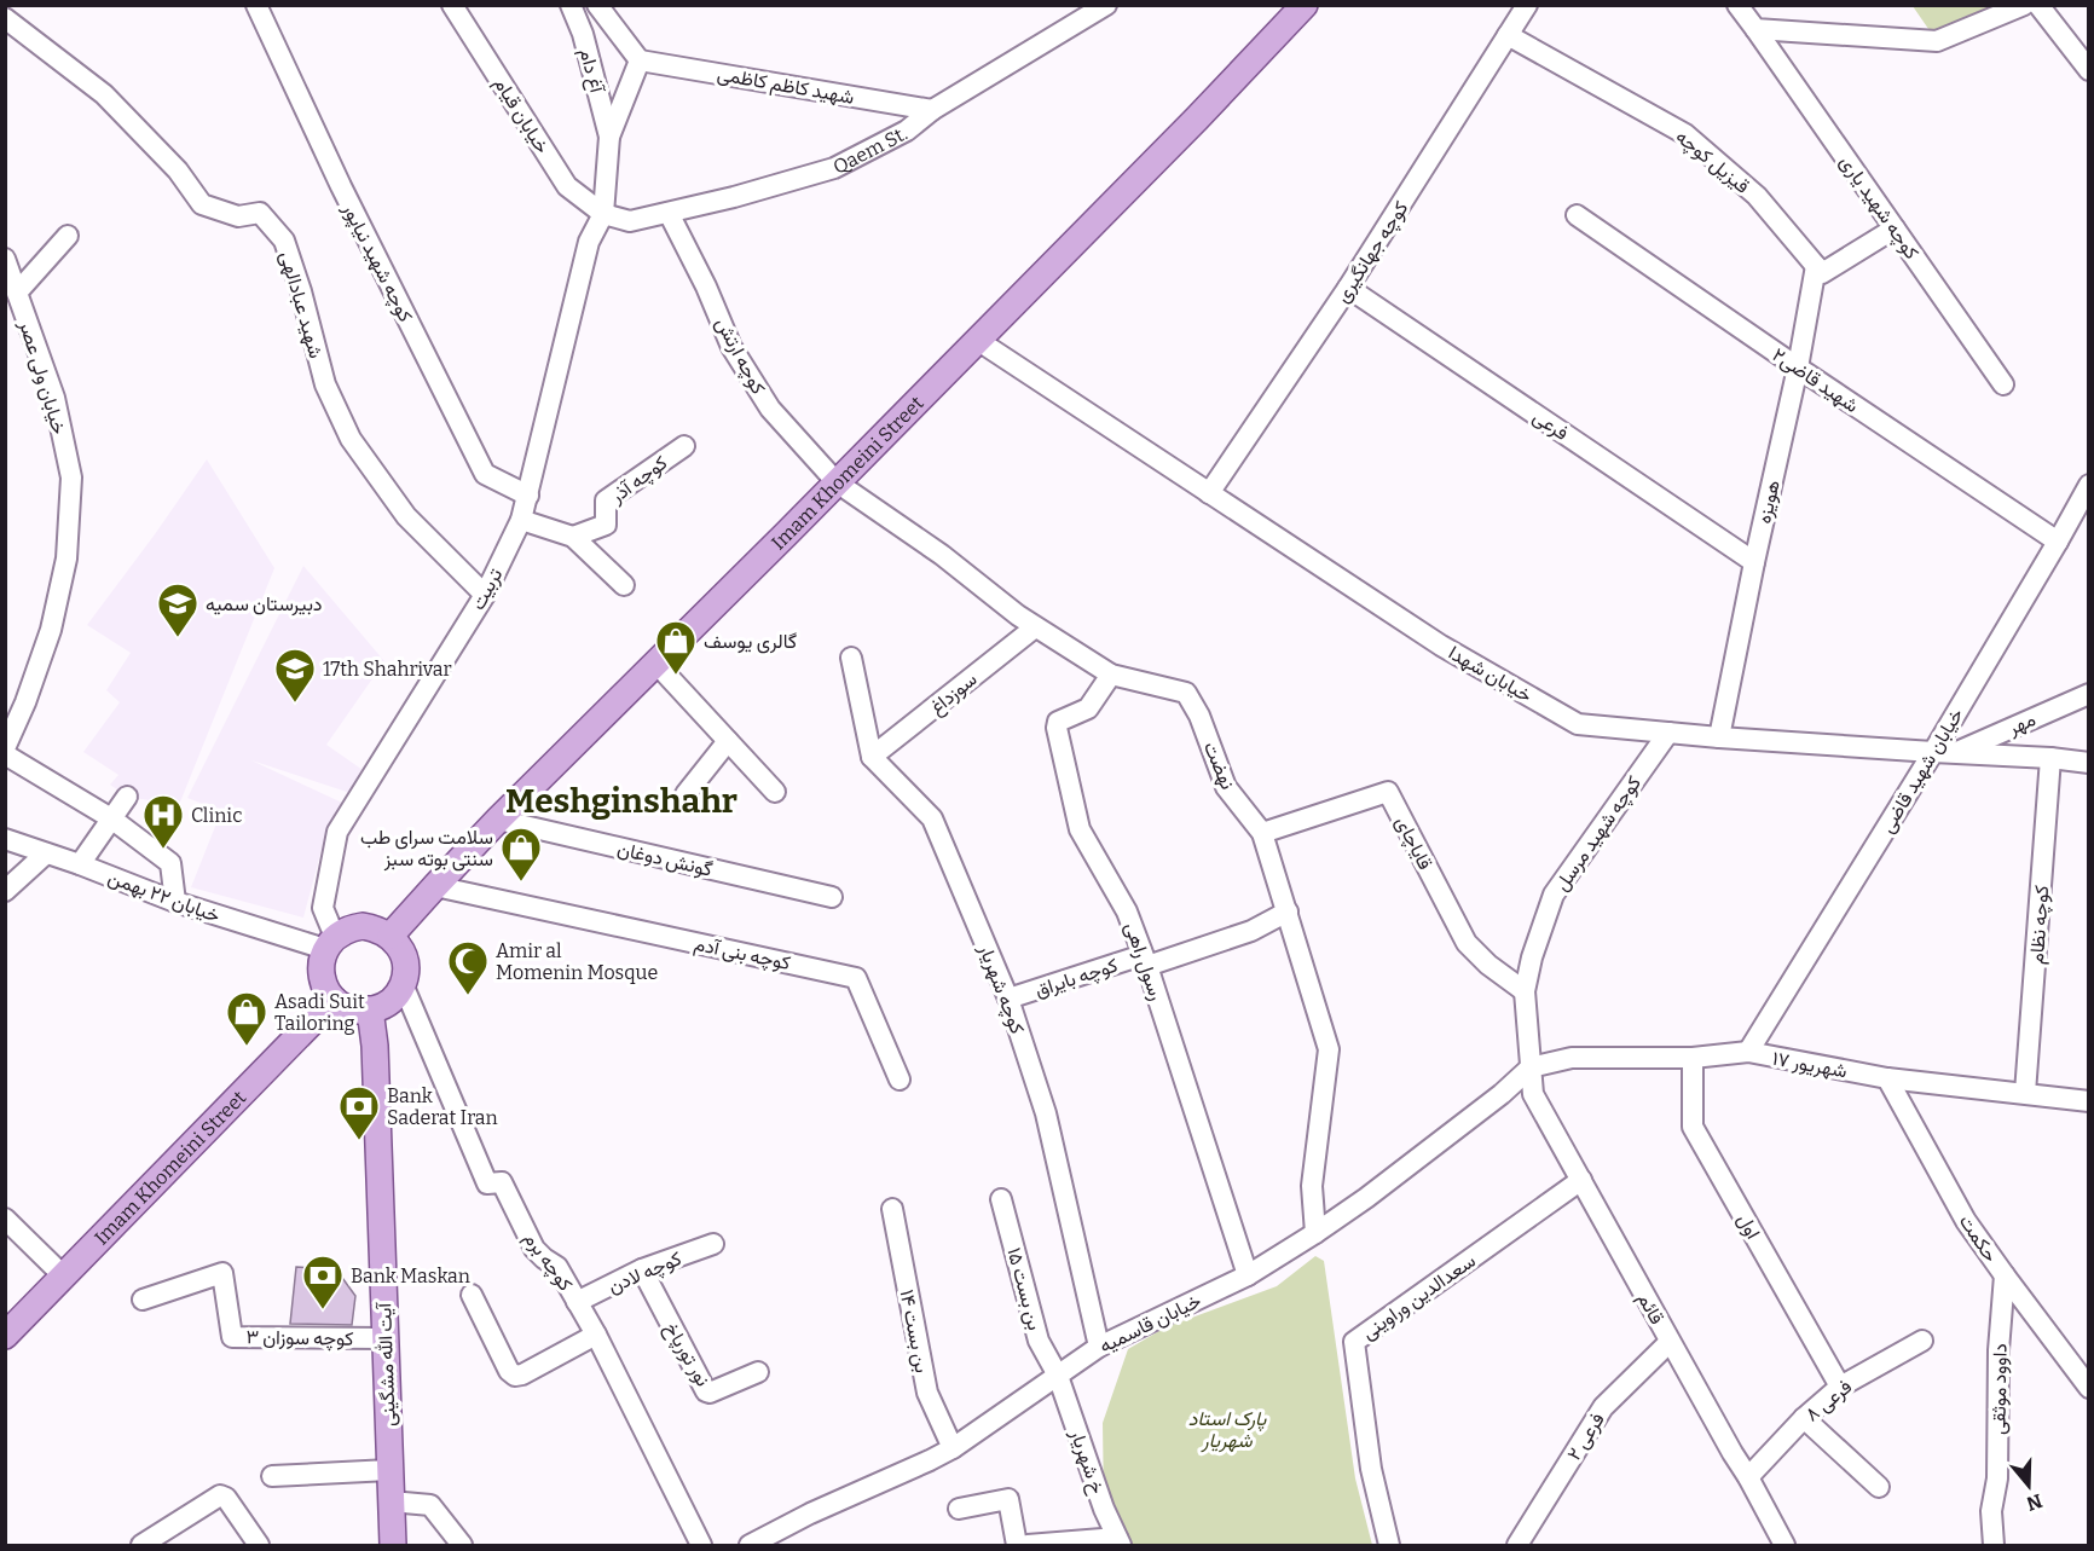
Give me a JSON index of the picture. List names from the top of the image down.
{
  "streets": {
    "main road": ["Imam Khomeini Street", "آیت الله مشگینی"],
    "street": [
      "آغ دام",
      "شهید کاظم کاظمی",
      "خیابان قیام",
      "Qaem St.",
      "قیزیل کوچه",
      "کوچه شهید یاری",
      "کوچه جهانگیری",
      "کوچه شهید نیاپور",
      "شهید عبادالهی",
      "کوچه ارتش",
      "خیابان ولی عصر",
      "شهید قاضی۲",
      "فرعی",
      "کوچه آذر",
      "هویزه",
      "تربیت",
      "خیابان شهدا",
      "سوزداغ",
      "مهر",
      "نهضت",
      "خیابان شهید قاضی",
      "کوچه شهید مرسل",
      "قایاچای",
      "گونش دوغان",
      "خیابان ۲۲ بهمن",
      "کوچه نظام",
      "کوچه بنی آدم",
      "رسول راهی",
      "کوچه بایراق",
      "کوچه شهریار",
      "۱۷ شهریور",
      "اول",
      "حکمت",
      "کوچه برم",
      "کوچه لادن",
      "بن بست ۱۵",
      "سعدالدین وراوینی",
      "قائم",
      "خیابان قاسمیه",
      "بن بست ۱۴",
      "کوچه سوزان ۳",
      "نور تورپاخ",
      "داوود موثقی",
      "فرعی ۸",
      "فرعی ۲",
      "خ شهریار"
    ]
  },
  "crossings": [
    ["شهید کاظم کاظمی", "Qaem St."],
    ["خیابان قیام", "Qaem St."],
    ["خیابان قیام", "تربیت"],
    ["Qaem St.", "کوچه ارتش"],
    ["Qaem St.", "تربیت"],
    ["قیزیل کوچه", "کوچه جهانگیری"],
    ["قیزیل کوچه", "هویزه"],
    ["کوچه جهانگیری", "فرعی"],
    ["کوچه جهانگیری", "خیابان شهدا"],
    ["کوچه شهید نیاپور", "تربیت"],
    ["شهید عبادالهی", "تربیت"],
    ["کوچه ارتش", "Imam Khomeini Street"],
    ["کوچه ارتش", "نهضت"],
    ["شهید قاضی۲", "هویزه"],
    ["شهید قاضی۲", "خیابان شهید قاضی"],
    ["فرعی", "هویزه"],
    ["Imam Khomeini Street", "تربیت"],
    ["Imam Khomeini Street", "خیابان شهدا"],
    ["Imam Khomeini Street", "نهضت"],
    ["Imam Khomeini Street", "گونش دوغان"],
    ["Imam Khomeini Street", "خیابان ۲۲ بهمن"],
    ["Imam Khomeini Street", "کوچه بنی آدم"],
    ["Imam Khomeini Street", "کوچه برم"],
    ["Imam Khomeini Street", "آیت الله مشگینی"],
    ["هویزه", "خیابان شهدا"],
    ["تربیت", "خیابان ۲۲ بهمن"],
    ["تربیت", "کوچه برم"],
    ["تربیت", "آیت الله مشگینی"],
    ["خیابان شهدا", "مهر"],
    ["خیابان شهدا", "خیابان شهید قاضی"],
    ["خیابان شهدا", "کوچه شهید مرسل"],
    ["خیابان شهدا", "کوچه نظام"],
    ["سوزداغ", "نهضت"],
    ["سوزداغ", "کوچه شهریار"],
    ["نهضت", "قایاچای"],
    ["نهضت", "رسول راهی"],
    ["نهضت", "کوچه بایراق"],
    ["نهضت", "خیابان قاسمیه"],
    ["خیابان شهید قاضی", "۱۷ شهریور"],
    ["کوچه شهید مرسل", "قایاچای"],
    ["کوچه شهید مرسل", "۱۷ شهریور"],
    ["کوچه شهید مرسل", "قائم"],
    ["کوچه شهید مرسل", "خیابان قاسمیه"],
    ["خیابان ۲۲ بهمن", "کوچه برم"],
    ["خیابان ۲۲ بهمن", "آیت الله مشگینی"],
    ["کوچه نظام", "۱۷ شهریور"],
    ["رسول راهی", "کوچه بایراق"],
    ["رسول راهی", "خیابان قاسمیه"],
    ["کوچه بایراق", "کوچه شهریار"],
    ["کوچه شهریار", "خیابان قاسمیه"],
    ["۱۷ شهریور", "اول"],
    ["۱۷ شهریور", "حکمت"],
    ["۱۷ شهریور", "قائم"],
    ["۱۷ شهریور", "خیابان قاسمیه"],
    ["اول", "فرعی ۸"],
    ["حکمت", "داوود موثقی"],
    ["کوچه برم", "کوچه لادن"],
    ["کوچه برم", "آیت الله مشگینی"],
    ["کوچه لادن", "نور تورپاخ"],
    ["بن بست ۱۵", "خیابان قاسمیه"],
    ["بن بست ۱۵", "خ شهریار"],
    ["سعدالدین وراوینی", "قائم"],
    ["قائم", "خیابان قاسمیه"],
    ["قائم", "فرعی ۸"],
    ["قائم", "فرعی ۲"],
    ["خیابان قاسمیه", "بن بست ۱۴"],
    ["خیابان قاسمیه", "خ شهریار"],
    ["کوچه سوزان ۳", "آیت الله مشگینی"]
  ],
  "districts": ["Meshginshahr"],
  "parks": ["پارک استاد شهریار"],
  "places": {
    "school or university": ["دبیرستان سمیه", "17th Shahrivar"],
    "shop": ["گالری یوسف", "سلامت سرای طب سنتی بوته سبز", "Asadi Suit Tailoring"],
    "hospital": ["Clinic"],
    "mosque": ["Amir al Momenin Mosque"],
    "bank": ["Bank Saderat Iran", "Bank Maskan"]
  },
  "north": "bottom"
}
